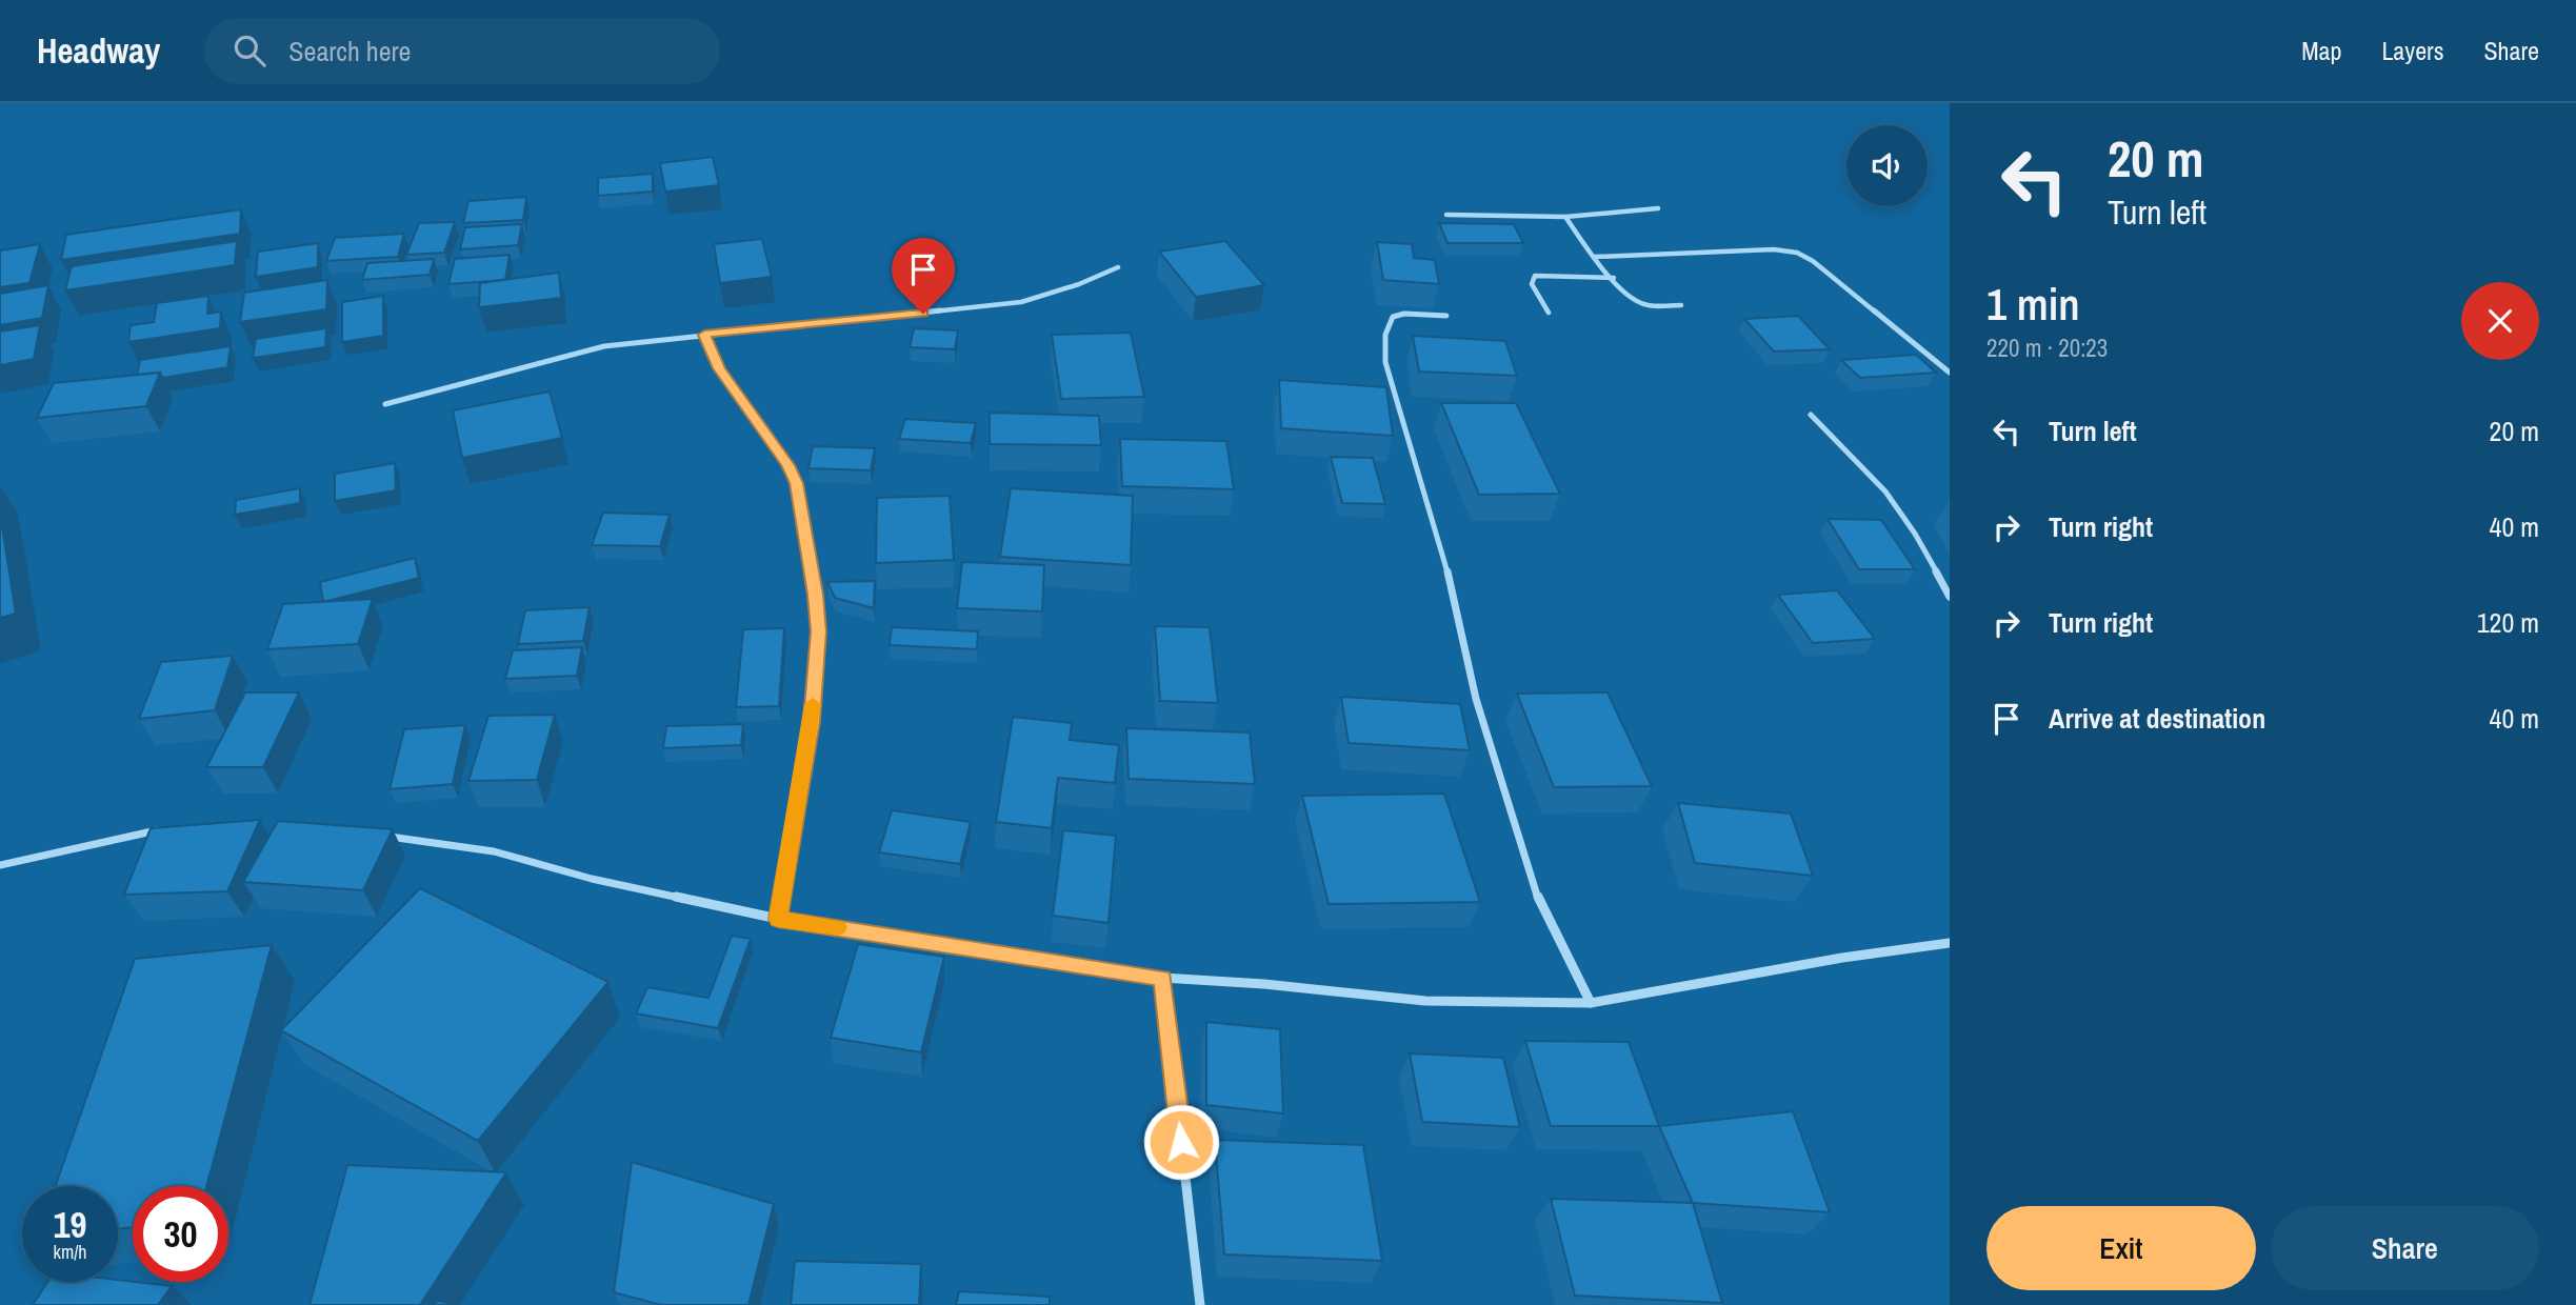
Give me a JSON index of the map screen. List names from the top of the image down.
{
  "page": {
    "header": "Headway",
    "search": "Search here",
    "nav": ["Map", "Layers", "Share"],
    "turn": ["20 m", "Turn left"],
    "heading": ["1 min", "220 m · 20:23"],
    "list": [
      {
        "name": "Turn left",
        "value": "20 m"
      },
      {
        "name": "Turn right",
        "value": "40 m"
      },
      {
        "name": "Turn right",
        "value": "120 m"
      },
      {
        "name": "Arrive at destination",
        "value": "40 m"
      }
    ],
    "speed": "19 km/h",
    "limit": "30",
    "buttons": ["Exit", "Share"]
  }
}
